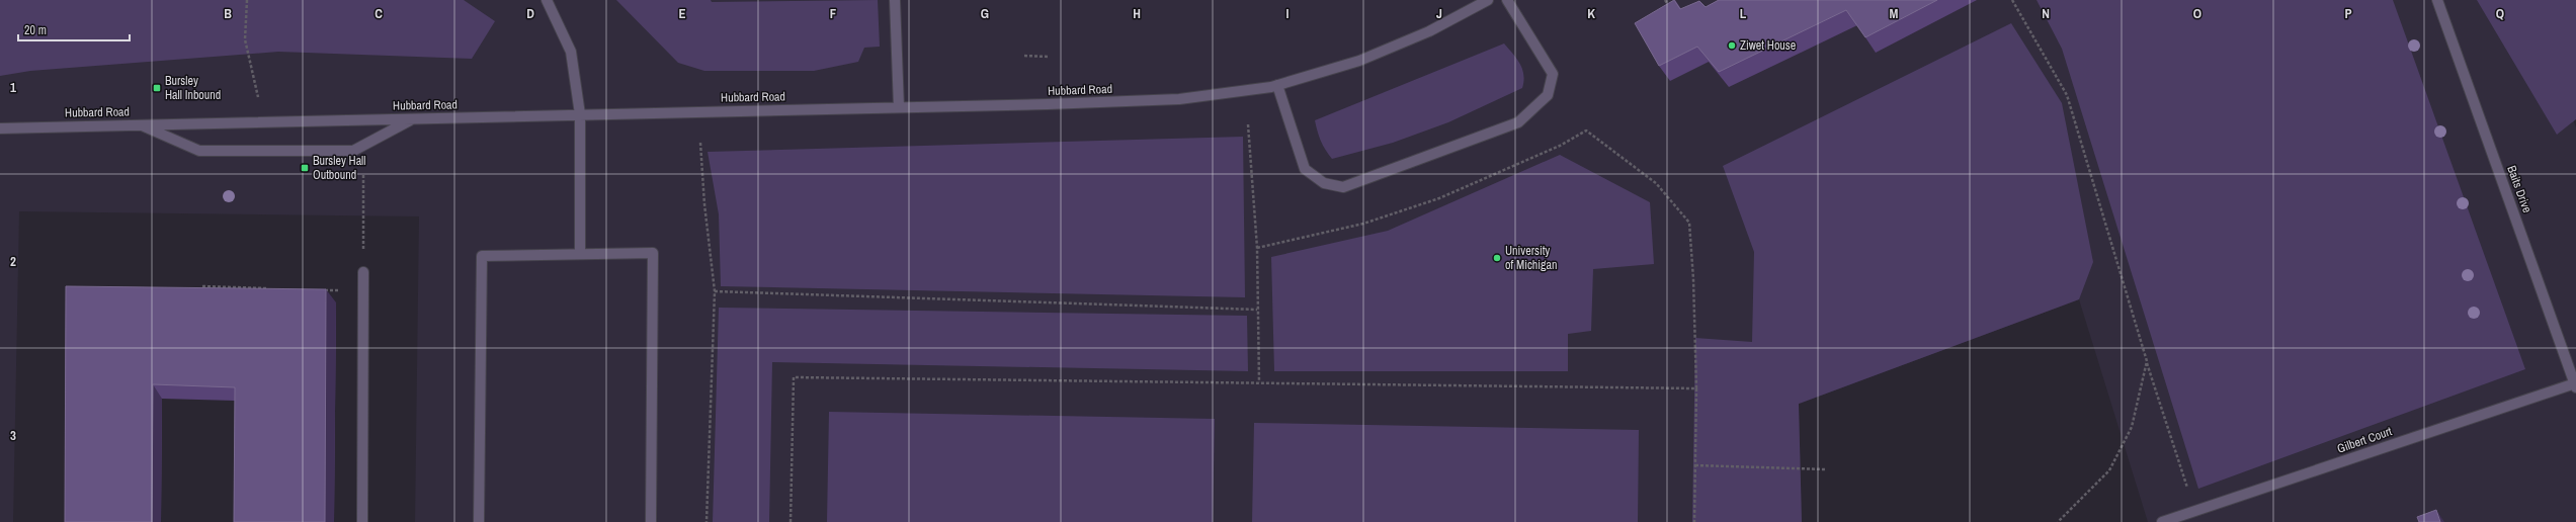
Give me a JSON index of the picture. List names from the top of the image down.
{
  "streets": {
    "street": ["Hubbard Road", "Baits Drive", "Gilbert Court"]
  },
  "crossings": [
    ["Baits Drive", "Gilbert Court"]
  ],
  "places": {
    "other": ["Ziwet House", "University of Michigan"],
    "transit": ["Bursley Hall Inbound", "Bursley Hall Outbound"]
  },
  "scale_bar": "20 m",
  "grid": {
    "columns": [
      "B",
      "C",
      "D",
      "E",
      "F",
      "G",
      "H",
      "I",
      "J",
      "K",
      "L",
      "M",
      "N",
      "O",
      "P",
      "Q"
    ],
    "rows": ["1", "2", "3"]
  }
}
